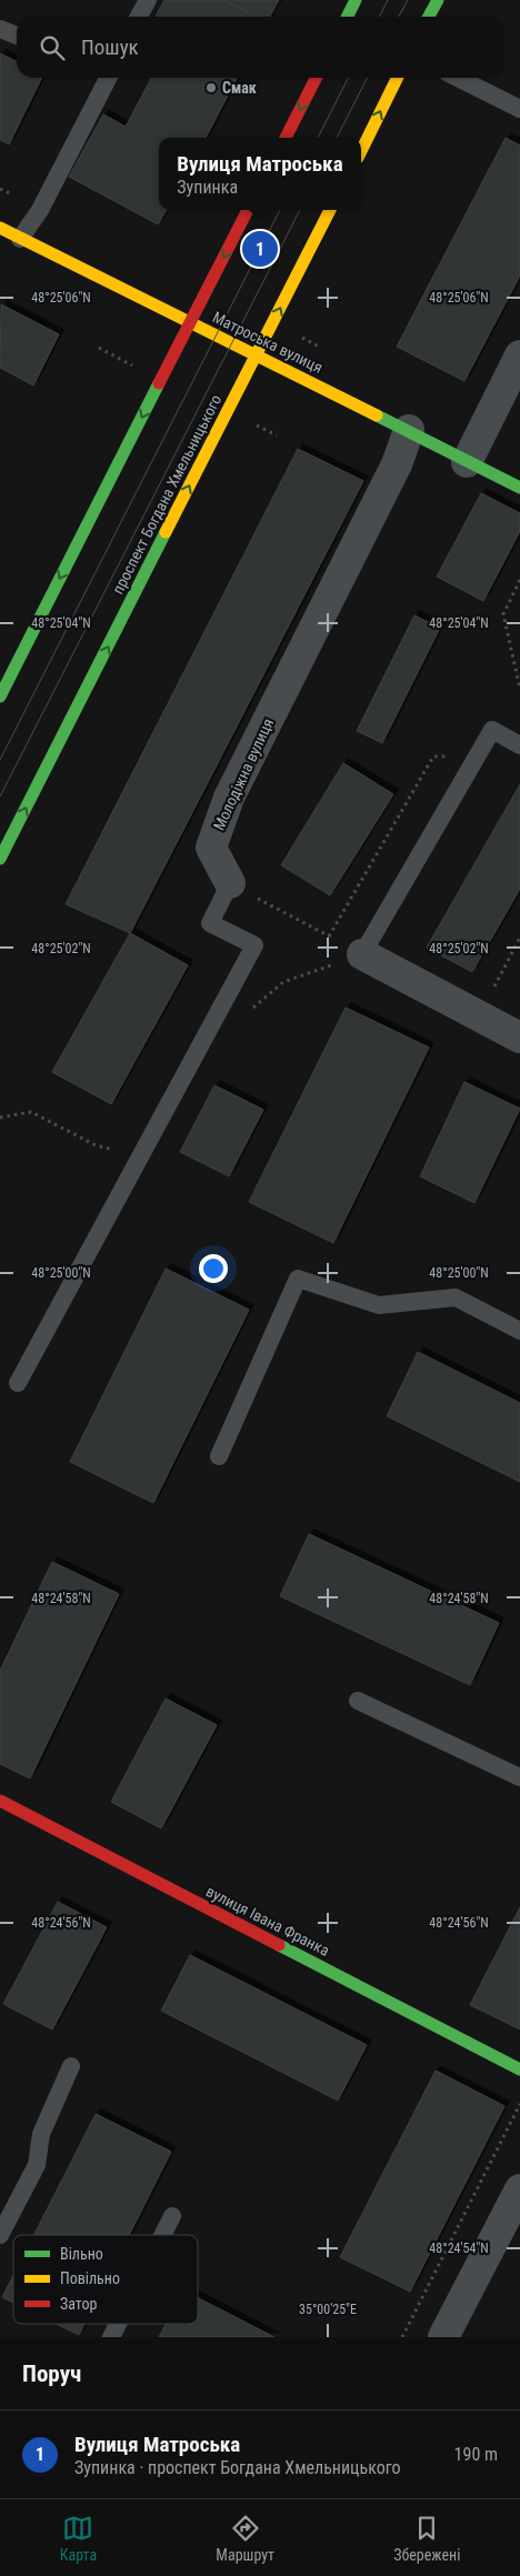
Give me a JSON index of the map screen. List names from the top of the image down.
{
  "streets": {
    "main road": ["Матроська вулиця", "проспект Богдана Хмельницького", "вулиця Івана Франка"],
    "street": ["Молодіжна вулиця"]
  },
  "crossings": [
    ["Матроська вулиця", "проспект Богдана Хмельницького"],
    ["Матроська вулиця", "Молодіжна вулиця"]
  ],
  "places": ["Смак"],
  "legend": ["Вільно", "Повільно", "Затор"],
  "page": {
    "search": "Пошук",
    "popup": ["Вулиця Матроська", "Зупинка"],
    "pins": "1",
    "heading": "Поруч",
    "list": [
      {
        "mark": "1",
        "name": "Вулиця Матроська",
        "note": "Зупинка · проспект Богдана Хмельницького",
        "value": "190 m"
      }
    ],
    "nav": ["Карта", "Маршрут", "Збережені"]
  },
  "coordinates": [
    "48°25'06\"N",
    "48°25'04\"N",
    "48°25'02\"N",
    "48°25'00\"N",
    "48°24'58\"N",
    "48°24'56\"N",
    "48°24'54\"N",
    "35°00'25\"E"
  ]
}
